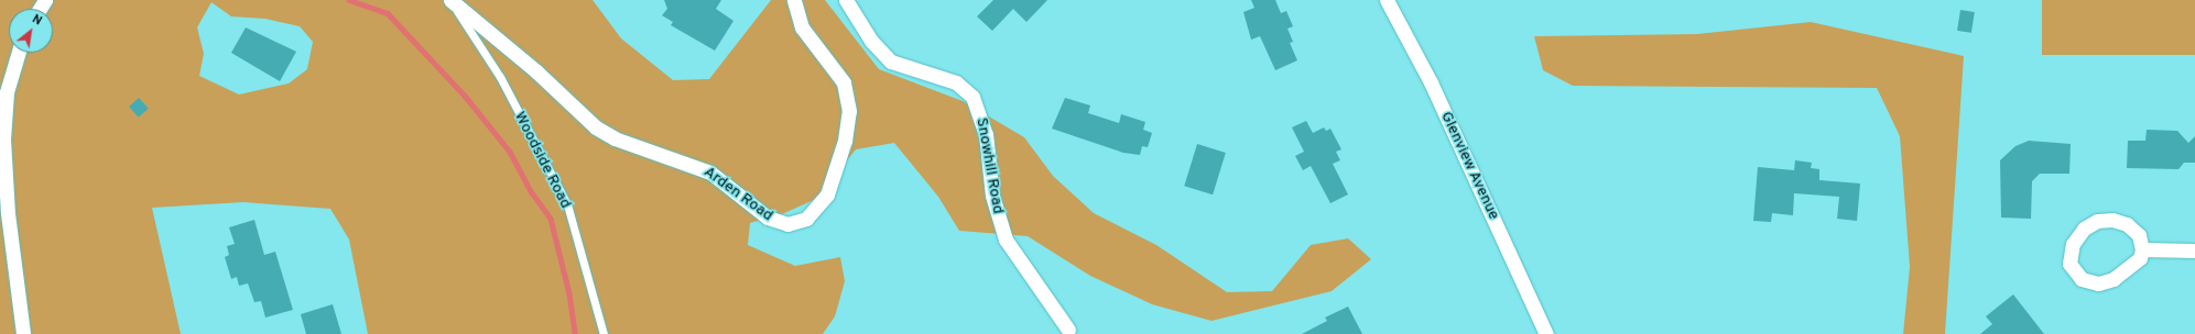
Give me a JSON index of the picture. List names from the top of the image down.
{
  "streets": {
    "street": ["Snowhill Road", "Glenview Avenue", "Arden Road"],
    "lane": ["Woodside Road"]
  },
  "crossings": [
    ["Woodside Road", "Arden Road"]
  ],
  "north": "top right"
}
